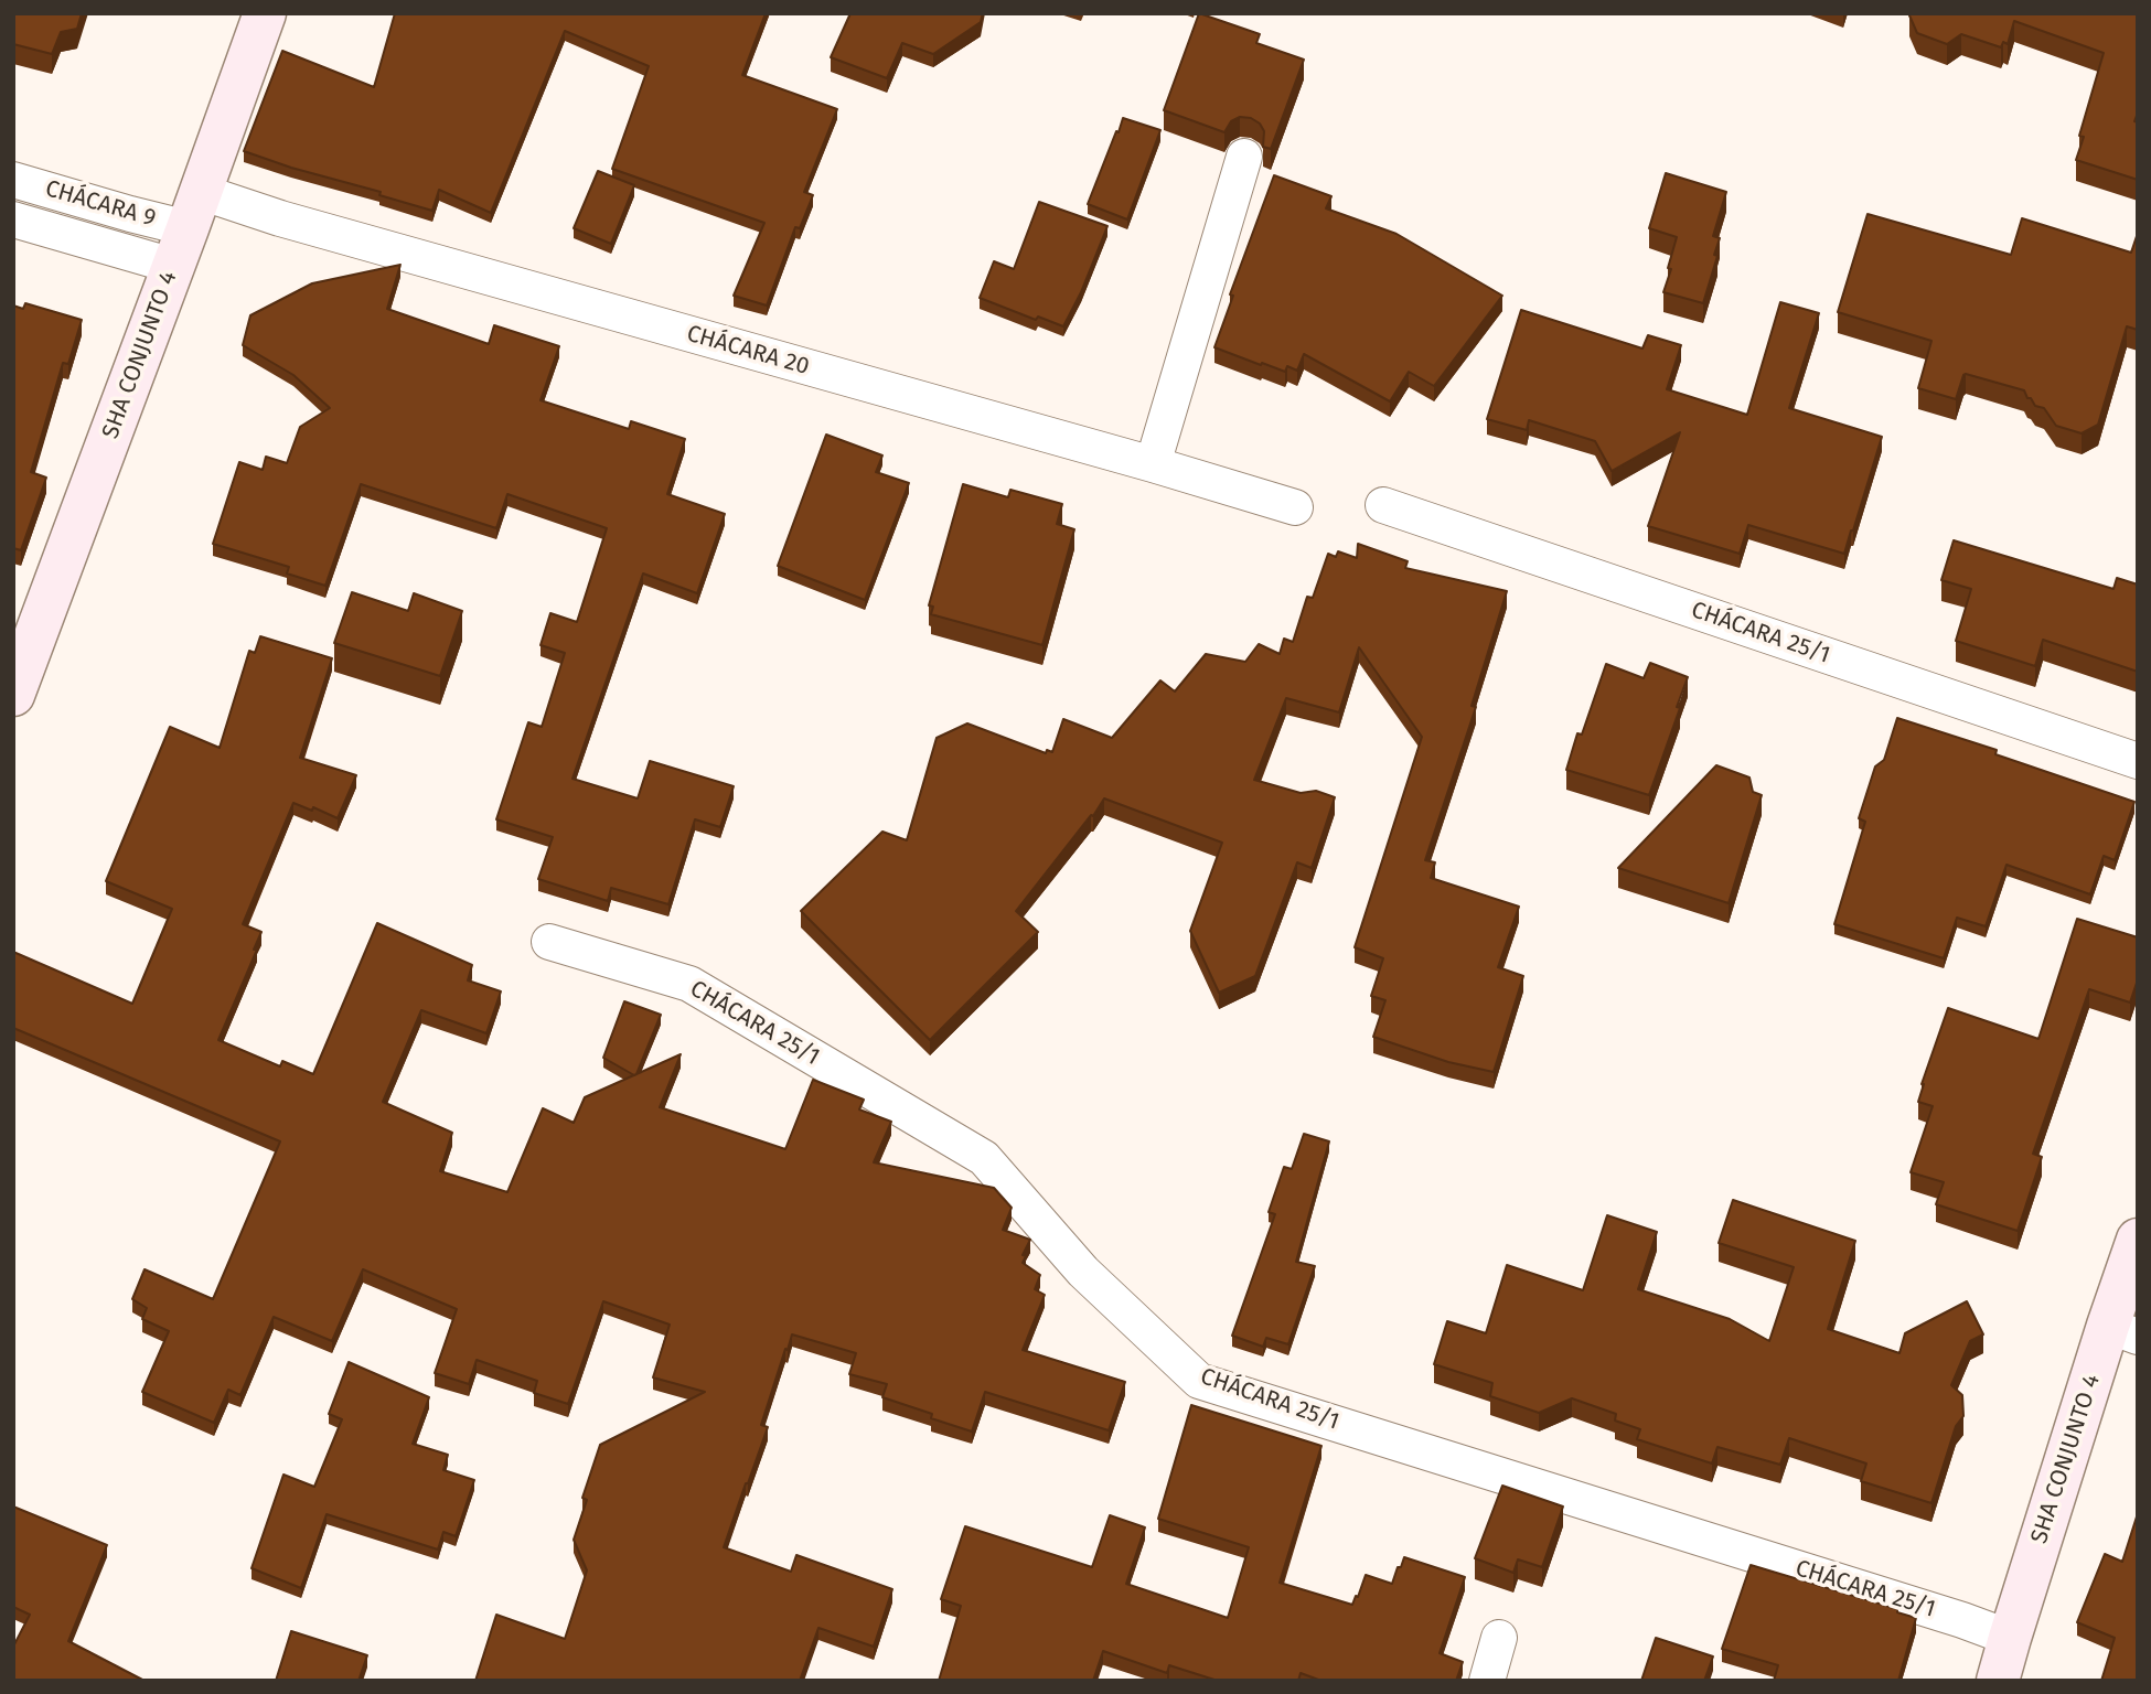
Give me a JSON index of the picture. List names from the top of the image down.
{
  "streets": {
    "street": [
      "CHÁCARA 9",
      "CHÁCARA 20",
      "SHA CONJUNTO 4",
      "CHÁCARA 25/1"
    ]
  },
  "crossings": [
    ["CHÁCARA 9", "CHÁCARA 20"],
    ["CHÁCARA 9", "SHA CONJUNTO 4"],
    ["CHÁCARA 20", "SHA CONJUNTO 4"],
    ["SHA CONJUNTO 4", "CHÁCARA 25/1"]
  ]
}
